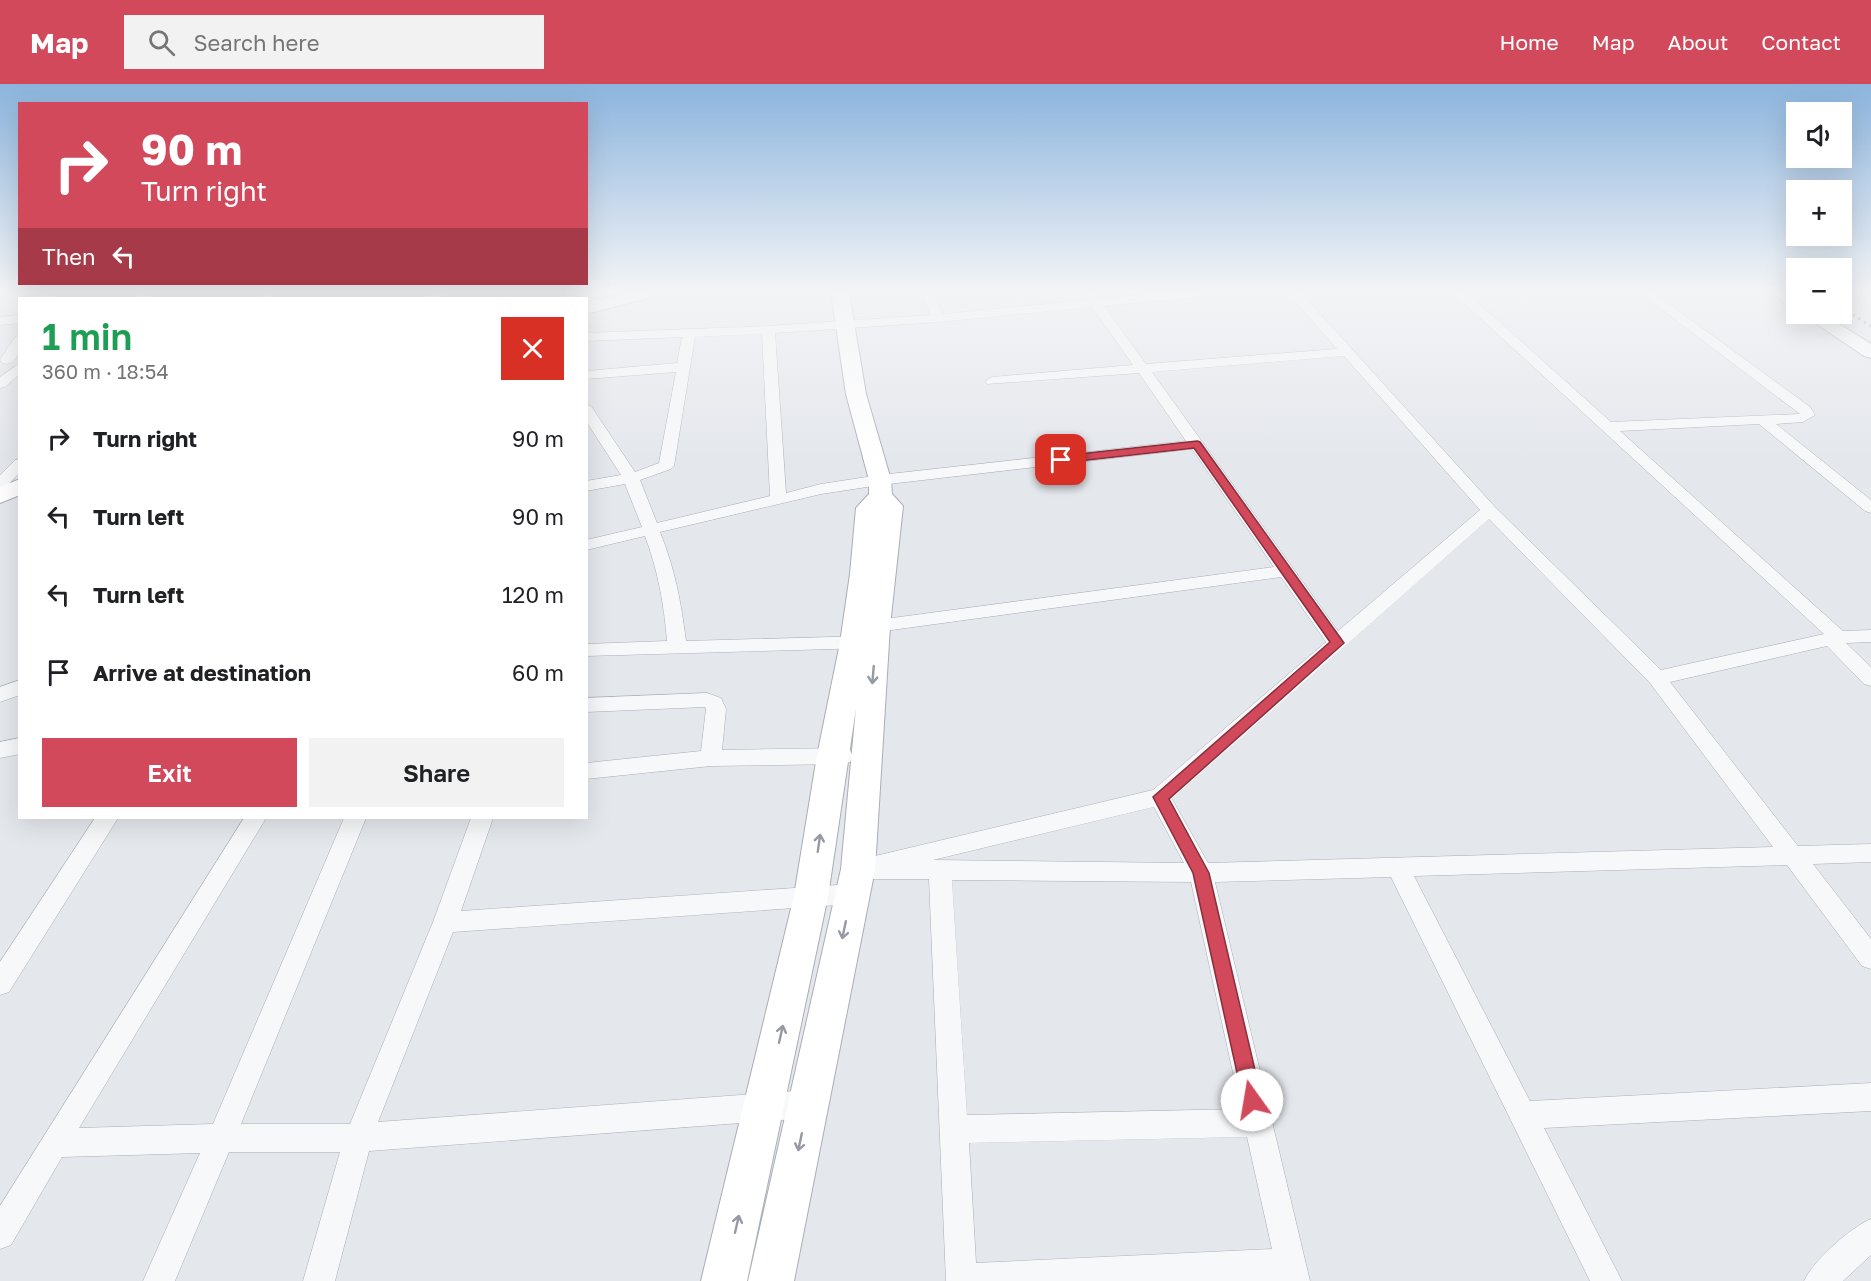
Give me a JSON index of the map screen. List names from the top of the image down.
{
  "page": {
    "header": "Map",
    "search": "Search here",
    "nav": [
      "Home",
      "Map",
      "About",
      "Contact"
    ],
    "map_buttons": ["+", "−"],
    "turn": ["90 m", "Turn right"],
    "then": "Then",
    "heading": ["1 min", "360 m · 18:54"],
    "list": [
      {
        "name": "Turn right",
        "value": "90 m"
      },
      {
        "name": "Turn left",
        "value": "90 m"
      },
      {
        "name": "Turn left",
        "value": "120 m"
      },
      {
        "name": "Arrive at destination",
        "value": "60 m"
      }
    ],
    "buttons": ["Exit", "Share"]
  }
}
